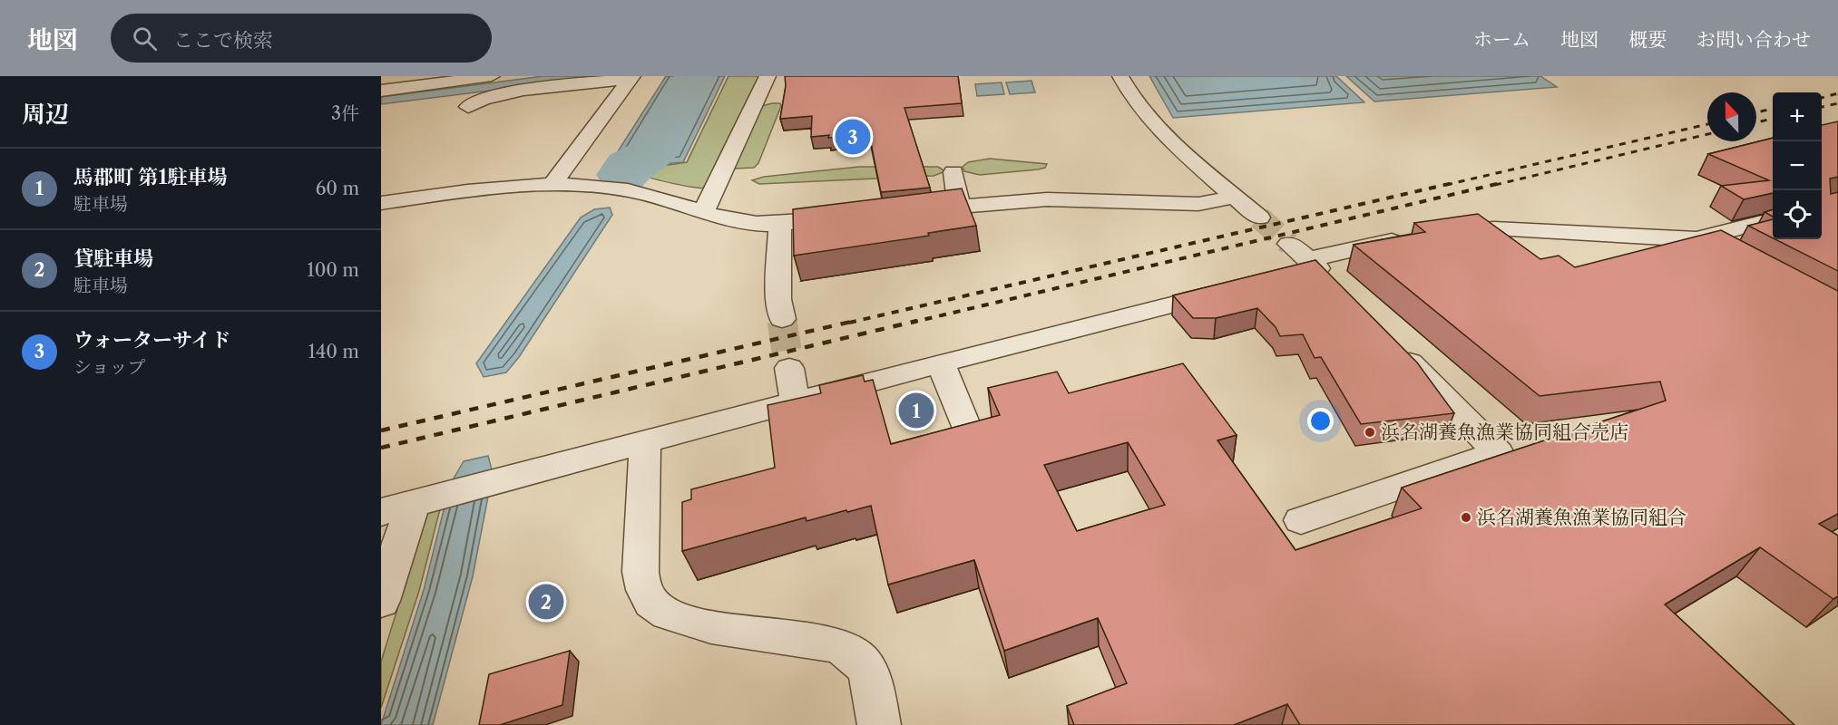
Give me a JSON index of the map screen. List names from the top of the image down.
{
  "places": ["浜名湖養魚漁業協同組合売店", "浜名湖養魚漁業協同組合"],
  "north": "top",
  "page": {
    "header": "地図",
    "search": "ここで検索",
    "nav": [
      "ホーム",
      "地図",
      "概要",
      "お問い合わせ"
    ],
    "heading": ["周辺", "3件"],
    "map_buttons": ["+", "−"],
    "pins": ["3", "1", "2"],
    "list": [
      {
        "mark": "1",
        "name": "馬郡町 第1駐車場",
        "note": "駐車場",
        "value": "60 m"
      },
      {
        "mark": "2",
        "name": "貸駐車場",
        "note": "駐車場",
        "value": "100 m"
      },
      {
        "mark": "3",
        "name": "ウォーターサイド",
        "note": "ショップ",
        "value": "140 m"
      }
    ]
  }
}
